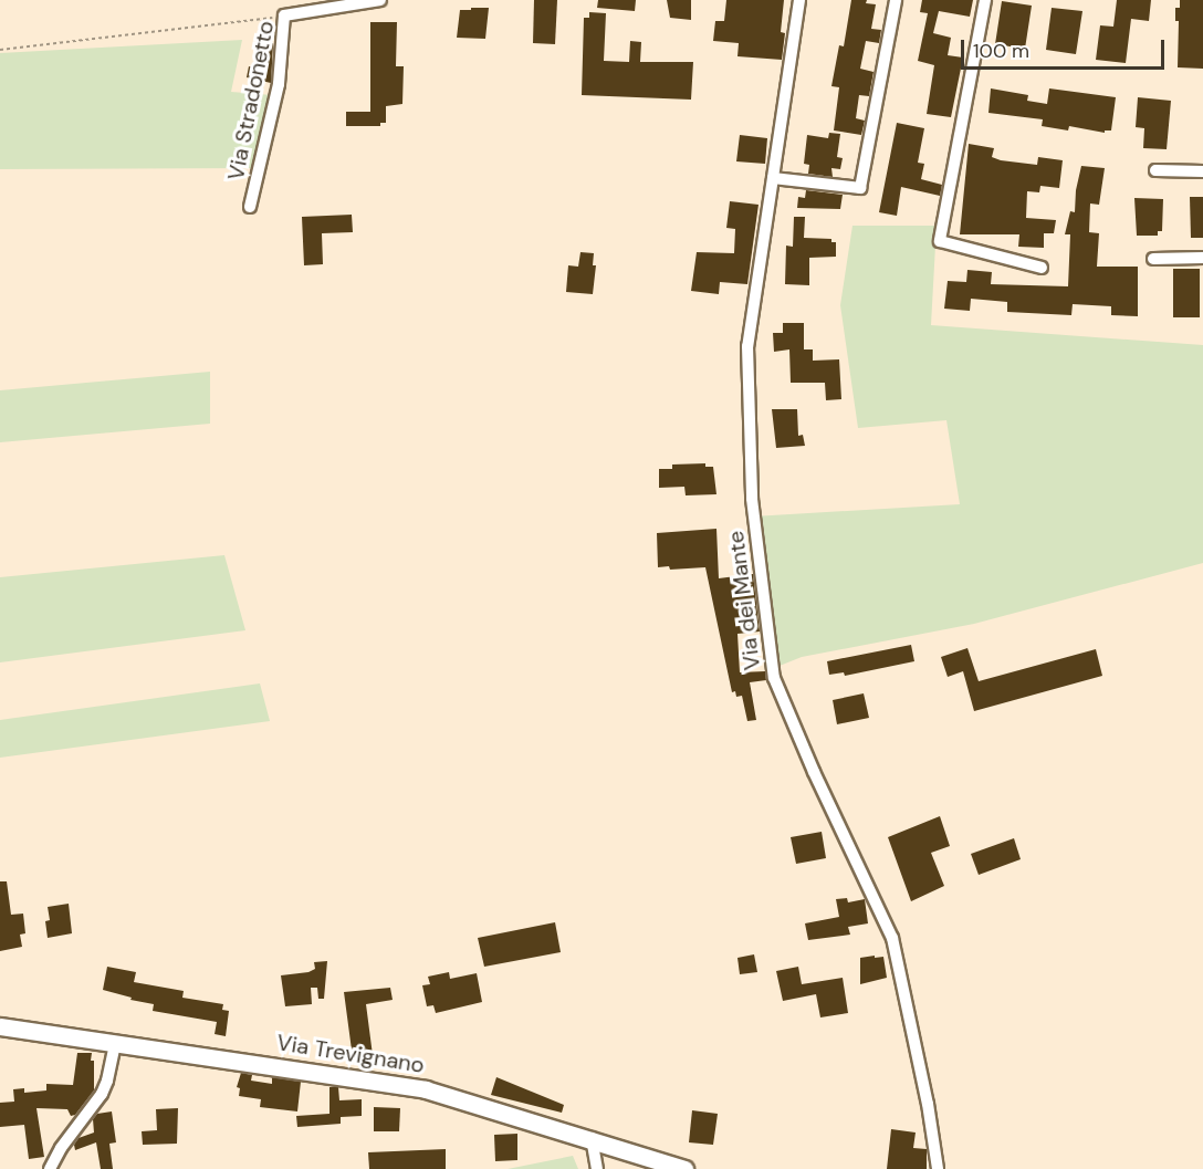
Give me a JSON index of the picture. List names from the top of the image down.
{
  "streets": {
    "main road": ["Via Trevignano"],
    "street": ["Via Stradonetto", "Via dei Mante"]
  },
  "scale_bar": "100 m"
}
